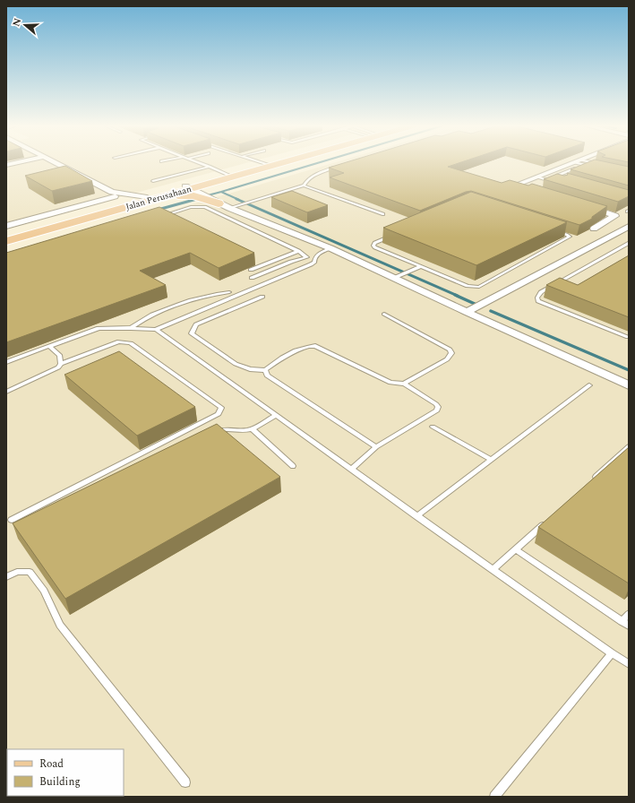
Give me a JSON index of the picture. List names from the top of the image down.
{
  "streets": {
    "main road": ["Jalan Perusahaan"]
  },
  "legend": ["Road", "Building"],
  "north": "left"
}
